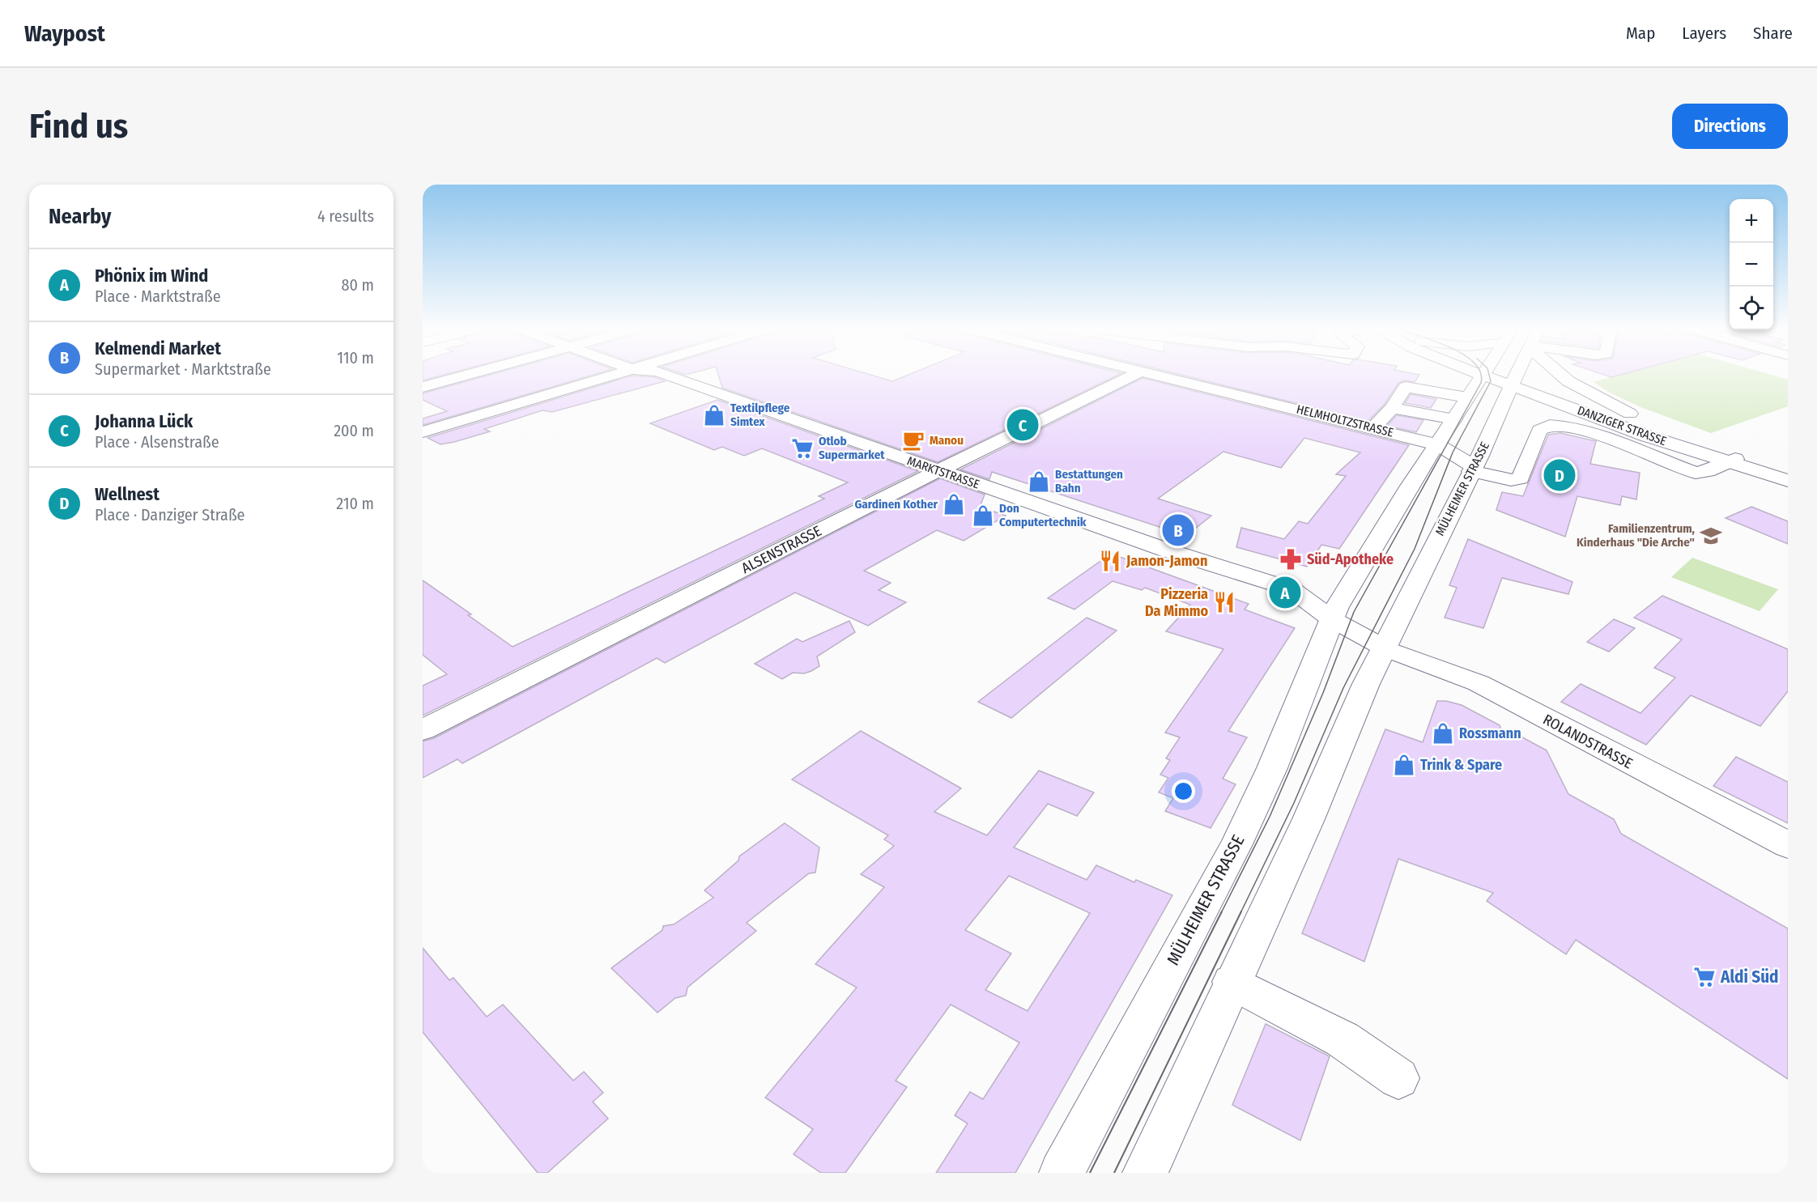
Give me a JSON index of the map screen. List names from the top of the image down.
{
  "streets": {
    "main road": [
      "HELMHOLTZSTRASSE",
      "DANZIGER STRASSE",
      "MARKTSTRASSE",
      "MÜLHEIMER STRASSE",
      "ALSENSTRASSE",
      "ROLANDSTRASSE"
    ]
  },
  "crossings": [
    ["HELMHOLTZSTRASSE", "MÜLHEIMER STRASSE"],
    ["DANZIGER STRASSE", "MÜLHEIMER STRASSE"],
    ["MARKTSTRASSE", "MÜLHEIMER STRASSE"],
    ["MARKTSTRASSE", "ALSENSTRASSE"],
    ["MÜLHEIMER STRASSE", "ROLANDSTRASSE"]
  ],
  "places": {
    "shop": [
      "Textilpflege Simtex",
      "Bestattungen Bahn",
      "Gardinen Kother",
      "Don Computertechnik",
      "Rossmann",
      "Trink & Spare"
    ],
    "cafe": ["Manou"],
    "supermarket": ["Otlob Supermarket", "Aldi Süd"],
    "school or university": ["Familienzentrum, Kinderhaus \"Die Arche\""],
    "pharmacy": ["Süd-Apotheke"],
    "restaurant": ["Jamon-Jamon", "Pizzeria Da Mimmo"]
  },
  "page": {
    "header": "Waypost",
    "nav": ["Map", "Layers", "Share"],
    "buttons": "Directions",
    "title": "Find us",
    "heading": ["Nearby", "4 results"],
    "map_buttons": ["+", "−"],
    "list": [
      {
        "mark": "A",
        "name": "Phönix im Wind",
        "note": "Place · Marktstraße",
        "value": "80 m"
      },
      {
        "mark": "B",
        "name": "Kelmendi Market",
        "note": "Supermarket · Marktstraße",
        "value": "110 m"
      },
      {
        "mark": "C",
        "name": "Johanna Lück",
        "note": "Place · Alsenstraße",
        "value": "200 m"
      },
      {
        "mark": "D",
        "name": "Wellnest",
        "note": "Place · Danziger Straße",
        "value": "210 m"
      }
    ],
    "pins": [
      "C",
      "D",
      "B",
      "A"
    ]
  }
}
